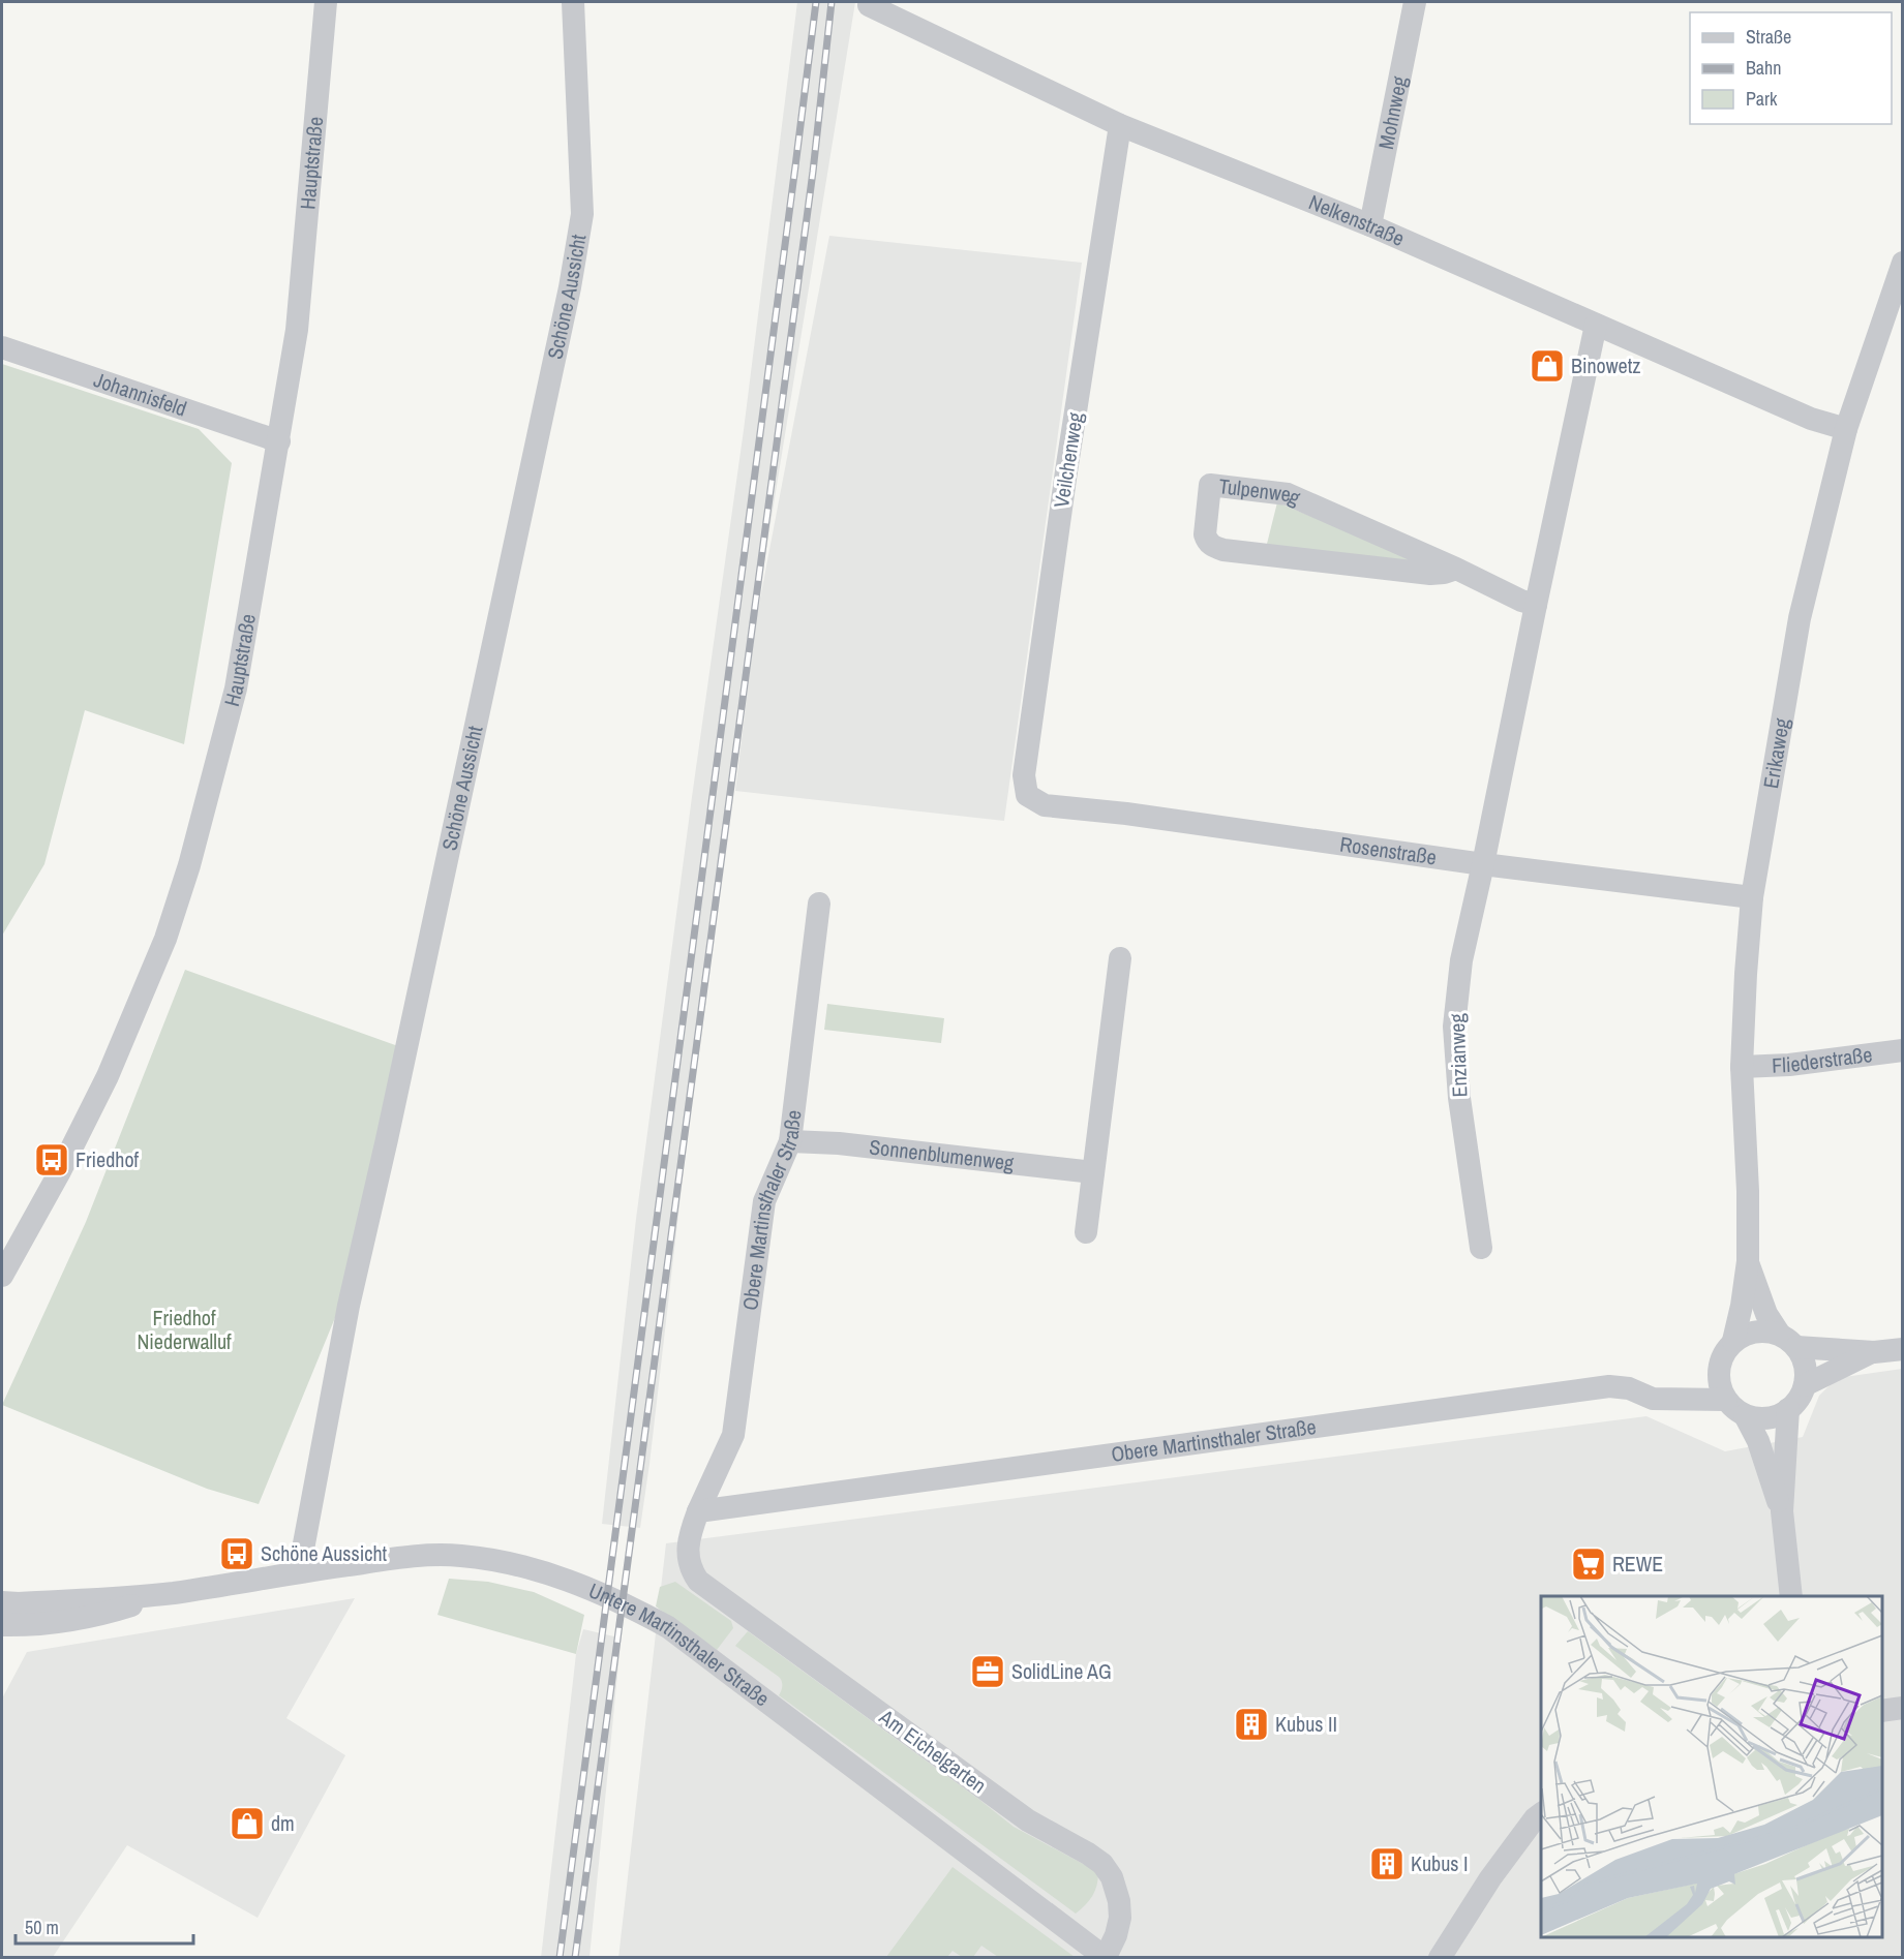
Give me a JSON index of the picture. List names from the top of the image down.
{
  "streets": {
    "street": [
      "Mohnweg",
      "Hauptstraße",
      "Nelkenstraße",
      "Schöne Aussicht",
      "Johannisfeld",
      "Veilchenweg",
      "Tulpenweg",
      "Erikaweg",
      "Rosenstraße",
      "Enzianweg",
      "Fliederstraße",
      "Sonnenblumenweg",
      "Obere Martinsthaler Straße",
      "Untere Martinsthaler Straße",
      "Am Eichelgarten"
    ]
  },
  "crossings": [
    ["Mohnweg", "Nelkenstraße"],
    ["Hauptstraße", "Johannisfeld"],
    ["Nelkenstraße", "Veilchenweg"],
    ["Nelkenstraße", "Erikaweg"],
    ["Schöne Aussicht", "Untere Martinsthaler Straße"],
    ["Veilchenweg", "Rosenstraße"],
    ["Erikaweg", "Rosenstraße"],
    ["Erikaweg", "Fliederstraße"],
    ["Erikaweg", "Obere Martinsthaler Straße"],
    ["Rosenstraße", "Enzianweg"],
    ["Sonnenblumenweg", "Obere Martinsthaler Straße"],
    ["Obere Martinsthaler Straße", "Am Eichelgarten"],
    ["Untere Martinsthaler Straße", "Am Eichelgarten"]
  ],
  "parks": ["Friedhof Niederwalluf"],
  "places": {
    "shop": ["Binowetz", "dm"],
    "bus stop": ["Friedhof", "Schöne Aussicht"],
    "supermarket": ["REWE"],
    "office": ["SolidLine AG"],
    "building": ["Kubus II", "Kubus I"]
  },
  "legend": ["Straße", "Bahn", "Park"],
  "scale_bar": "50 m"
}
